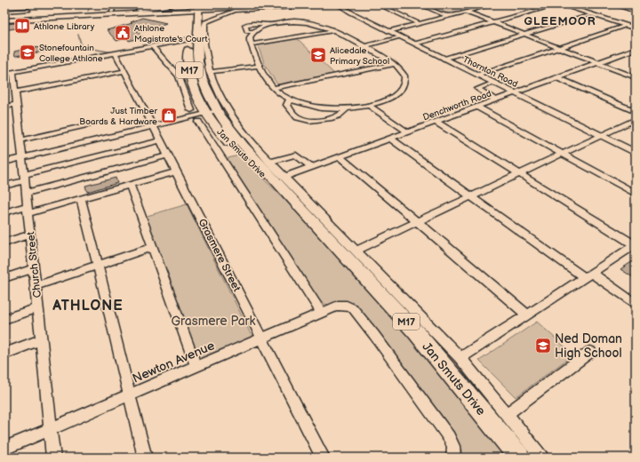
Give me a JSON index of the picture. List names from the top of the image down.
{
  "streets": {
    "main road": ["M17", "Jan Smuts Drive"],
    "street": [
      "Thornton Road",
      "Denchworth Road",
      "Grasmere Street",
      "Church Street",
      "Newton Avenue"
    ]
  },
  "crossings": [
    ["Thornton Road", "Denchworth Road"],
    ["Denchworth Road", "Jan Smuts Drive"],
    ["Grasmere Street", "Newton Avenue"],
    ["Church Street", "Newton Avenue"]
  ],
  "districts": ["GLEEMOOR", "ATHLONE"],
  "parks": ["Grasmere Park"],
  "places": {
    "library": ["Athlone Library"],
    "public building": ["Athlone Magistrate's Court"],
    "school or university": ["Stonefountain College Athlone", "Alicedale Primary School", "Ned Doman High School"],
    "shop": ["Just Timber Boards & Hardware"]
  }
}
